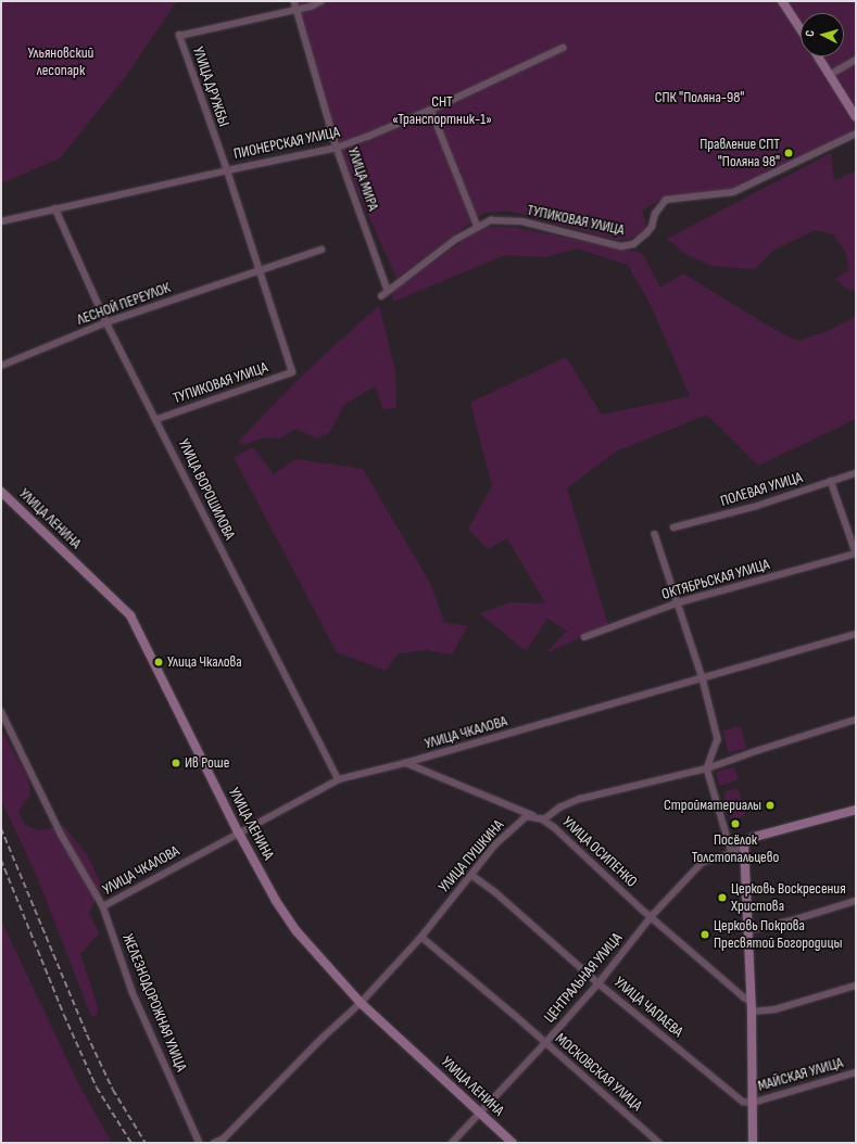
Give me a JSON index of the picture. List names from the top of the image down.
{
  "streets": {
    "street": [
      "УЛИЦА ДРУЖБЫ",
      "ПИОНЕРСКАЯ УЛИЦА",
      "УЛИЦА МИРА",
      "ТУПИКОВАЯ УЛИЦА",
      "ЛЕСНОЙ ПЕРЕУЛОК",
      "УЛИЦА ВОРОШИЛОВА",
      "ПОЛЕВАЯ УЛИЦА",
      "УЛИЦА ЛЕНИНА",
      "ОКТЯБРЬСКАЯ УЛИЦА",
      "УЛИЦА ЧКАЛОВА",
      "УЛИЦА ОСИПЕНКО",
      "УЛИЦА ПУШКИНА",
      "ЦЕНТРАЛЬНАЯ УЛИЦА",
      "ЖЕЛЕЗНОДОРОЖНАЯ УЛИЦА",
      "УЛИЦА ЧАПАЕВА",
      "МОСКОВСКАЯ УЛИЦА",
      "МАЙСКАЯ УЛИЦА"
    ]
  },
  "crossings": [
    ["УЛИЦА ДРУЖБЫ", "ПИОНЕРСКАЯ УЛИЦА"],
    ["УЛИЦА ДРУЖБЫ", "УЛИЦА МИРА"],
    ["УЛИЦА ДРУЖБЫ", "ТУПИКОВАЯ УЛИЦА"],
    ["УЛИЦА ДРУЖБЫ", "ЛЕСНОЙ ПЕРЕУЛОК"],
    ["ПИОНЕРСКАЯ УЛИЦА", "УЛИЦА МИРА"],
    ["ПИОНЕРСКАЯ УЛИЦА", "УЛИЦА ВОРОШИЛОВА"],
    ["УЛИЦА МИРА", "ТУПИКОВАЯ УЛИЦА"],
    ["ТУПИКОВАЯ УЛИЦА", "УЛИЦА ВОРОШИЛОВА"],
    ["ЛЕСНОЙ ПЕРЕУЛОК", "УЛИЦА ВОРОШИЛОВА"],
    ["УЛИЦА ВОРОШИЛОВА", "УЛИЦА ЧКАЛОВА"],
    ["УЛИЦА ЛЕНИНА", "УЛИЦА ЧКАЛОВА"],
    ["УЛИЦА ЛЕНИНА", "УЛИЦА ПУШКИНА"],
    ["УЛИЦА ЛЕНИНА", "ЦЕНТРАЛЬНАЯ УЛИЦА"],
    ["УЛИЦА ЧКАЛОВА", "УЛИЦА ОСИПЕНКО"],
    ["УЛИЦА ЧКАЛОВА", "ЖЕЛЕЗНОДОРОЖНАЯ УЛИЦА"],
    ["УЛИЦА ОСИПЕНКО", "УЛИЦА ПУШКИНА"],
    ["УЛИЦА ОСИПЕНКО", "ЦЕНТРАЛЬНАЯ УЛИЦА"],
    ["УЛИЦА ПУШКИНА", "УЛИЦА ЧАПАЕВА"],
    ["УЛИЦА ПУШКИНА", "МОСКОВСКАЯ УЛИЦА"],
    ["ЦЕНТРАЛЬНАЯ УЛИЦА", "УЛИЦА ЧАПАЕВА"],
    ["ЦЕНТРАЛЬНАЯ УЛИЦА", "МОСКОВСКАЯ УЛИЦА"],
    ["УЛИЦА ЧАПАЕВА", "МАЙСКАЯ УЛИЦА"]
  ],
  "parks": ["Ульяновский лесопарк", "СПК \"Поляна-98\"", "СНТ «Транспортник-1»"],
  "places": [
    "Правление СПТ \"Поляна 98\"",
    "Улица Чкалова",
    "Ив Роше",
    "Стройматериалы",
    "Посёлок Толстопальцево",
    "Церковь Воскресения Христова",
    "Церковь Покрова Пресвятой Богородицы"
  ],
  "north": "left"
}
